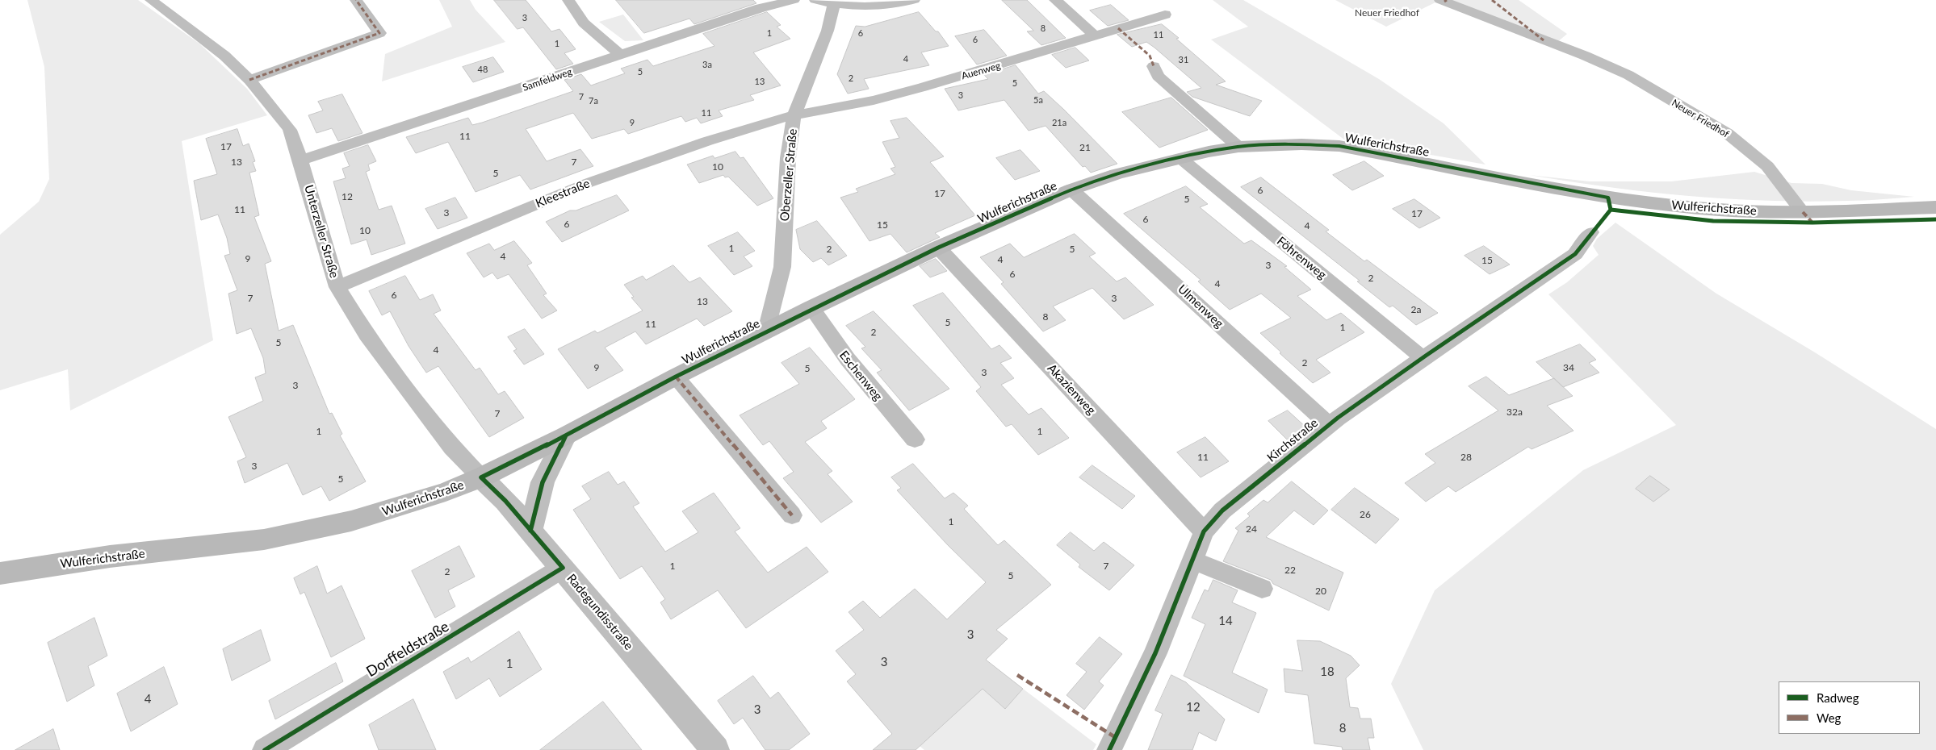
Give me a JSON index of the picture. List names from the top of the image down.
{
  "streets": {
    "main road": ["Wulferichstraße"],
    "street": [
      "Auenweg",
      "Samfeldweg",
      "Neuer Friedhof",
      "Oberzeller Straße",
      "Kleestraße",
      "Unterzeller Straße",
      "Föhrenweg",
      "Ulmenweg",
      "Eschenweg",
      "Akazienweg",
      "Kirchstraße",
      "Radegundisstraße",
      "Dorffeldstraße"
    ]
  },
  "crossings": [
    ["Auenweg", "Oberzeller Straße"],
    ["Auenweg", "Kleestraße"],
    ["Samfeldweg", "Unterzeller Straße"],
    ["Neuer Friedhof", "Wulferichstraße"],
    ["Wulferichstraße", "Oberzeller Straße"],
    ["Wulferichstraße", "Unterzeller Straße"],
    ["Wulferichstraße", "Föhrenweg"],
    ["Wulferichstraße", "Ulmenweg"],
    ["Wulferichstraße", "Eschenweg"],
    ["Wulferichstraße", "Akazienweg"],
    ["Wulferichstraße", "Radegundisstraße"],
    ["Oberzeller Straße", "Kleestraße"],
    ["Kleestraße", "Unterzeller Straße"],
    ["Unterzeller Straße", "Radegundisstraße"],
    ["Föhrenweg", "Kirchstraße"],
    ["Ulmenweg", "Kirchstraße"],
    ["Akazienweg", "Kirchstraße"],
    ["Radegundisstraße", "Dorffeldstraße"]
  ],
  "parks": ["Neuer Friedhof"],
  "house_numbers": [
    "3",
    "8",
    "1",
    "6",
    "11",
    "6",
    "1",
    "4",
    "31",
    "3a",
    "48",
    "5",
    "2",
    "13",
    "5",
    "3",
    "7",
    "5a",
    "7a",
    "11",
    "9",
    "21a",
    "11",
    "17",
    "21",
    "13",
    "7",
    "10",
    "5",
    "6",
    "17",
    "12",
    "5",
    "11",
    "3",
    "17",
    "6",
    "6",
    "15",
    "4",
    "10",
    "1",
    "2",
    "5",
    "4",
    "9",
    "4",
    "15",
    "3",
    "6",
    "2",
    "4",
    "6",
    "7",
    "3",
    "13",
    "2a",
    "8",
    "5",
    "11",
    "1",
    "2",
    "5",
    "4",
    "2",
    "9",
    "34",
    "5",
    "3",
    "3",
    "32a",
    "7",
    "1",
    "1",
    "11",
    "28",
    "3",
    "5",
    "26",
    "1",
    "24",
    "1",
    "7",
    "22",
    "2",
    "5",
    "20",
    "14",
    "3",
    "3",
    "1",
    "18",
    "4",
    "12",
    "3",
    "8"
  ],
  "legend": ["Radweg", "Weg"]
}
